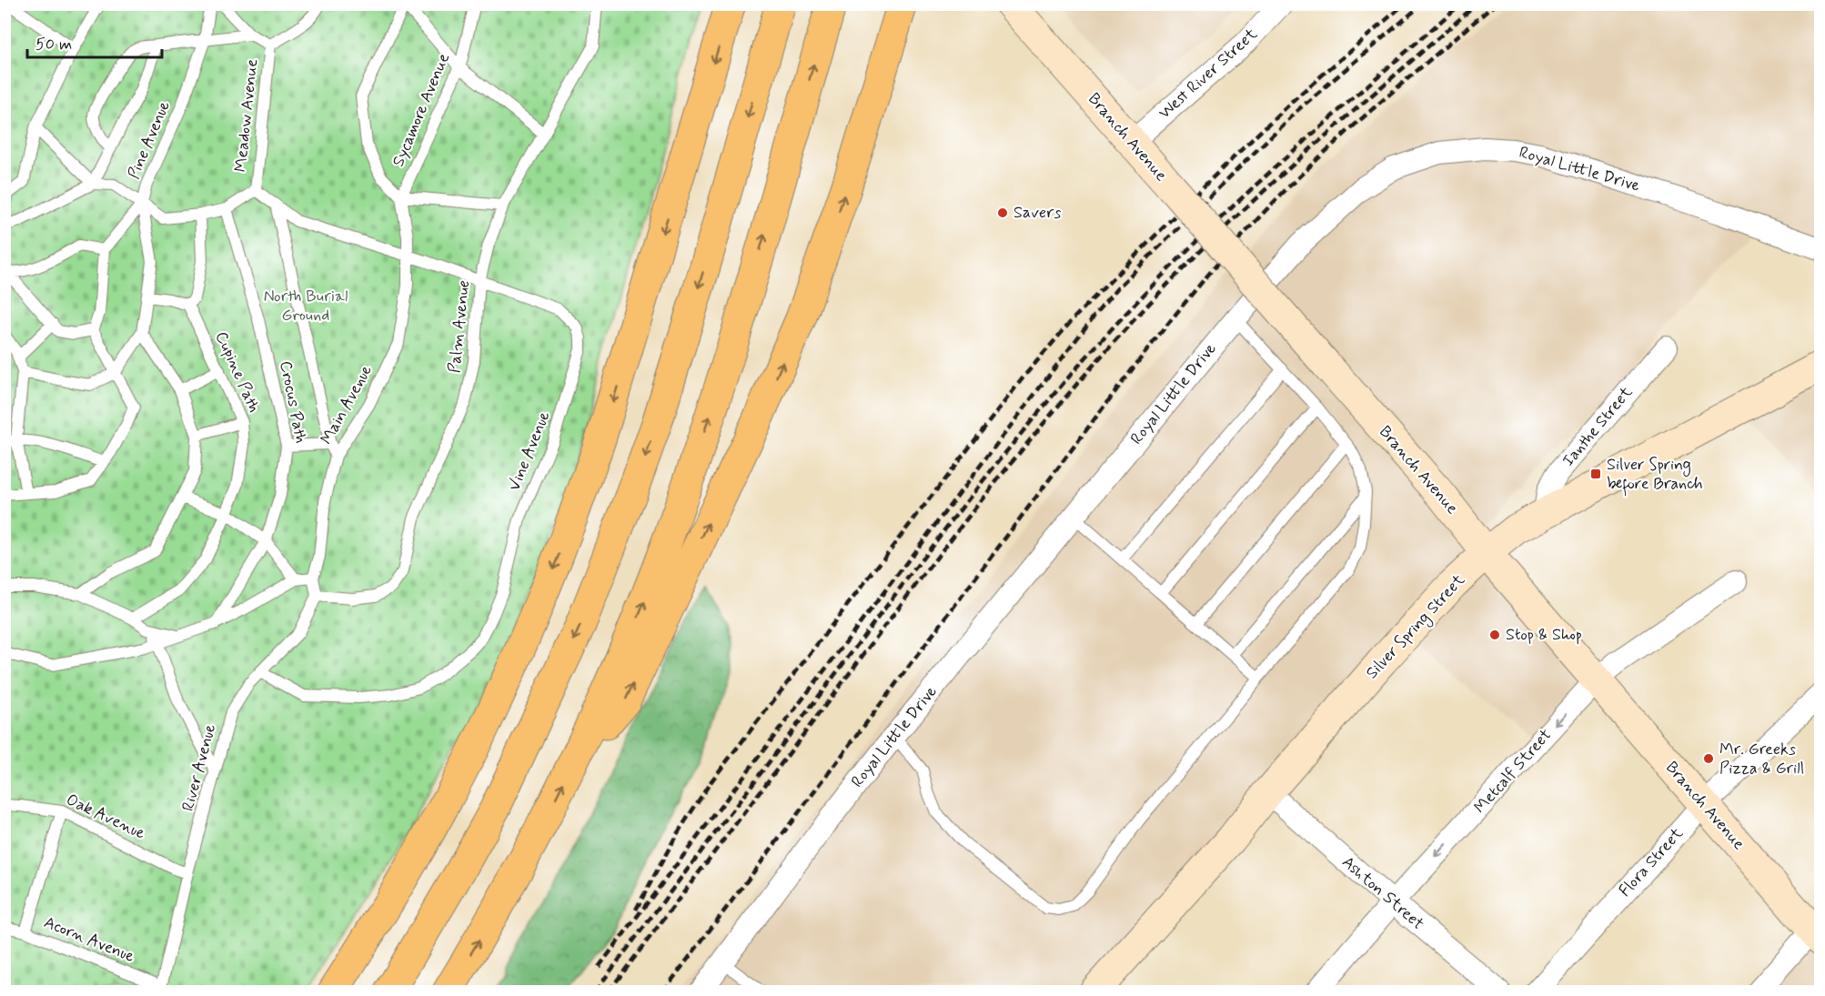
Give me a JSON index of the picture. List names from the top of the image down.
{
  "streets": {
    "main road": ["Branch Avenue", "Silver Spring Street"],
    "street": [
      "West River Street",
      "Royal Little Drive",
      "Ianthe Street",
      "Metcalf Street",
      "Flora Street",
      "Ashton Street"
    ],
    "lane": [
      "Sycamore Avenue",
      "Meadow Avenue",
      "Pine Avenue",
      "Palm Avenue",
      "Cupine Path",
      "Crocus Path",
      "Main Avenue",
      "Vine Avenue",
      "River Avenue",
      "Oak Avenue",
      "Acorn Avenue"
    ]
  },
  "crossings": [
    ["West River Street", "Branch Avenue"],
    ["Sycamore Avenue", "Main Avenue"],
    ["Branch Avenue", "Silver Spring Street"],
    ["Branch Avenue", "Metcalf Street"],
    ["Branch Avenue", "Flora Street"],
    ["Palm Avenue", "Vine Avenue"],
    ["Palm Avenue", "River Avenue"],
    ["Main Avenue", "Vine Avenue"],
    ["Ianthe Street", "Silver Spring Street"],
    ["Vine Avenue", "River Avenue"],
    ["Silver Spring Street", "Ashton Street"],
    ["River Avenue", "Oak Avenue"],
    ["River Avenue", "Acorn Avenue"],
    ["Metcalf Street", "Ashton Street"]
  ],
  "one_way": ["Metcalf Street"],
  "parks": ["North Burial Ground"],
  "places": {
    "other": ["Savers", "Stop & Shop", "Mr. Greeks Pizza & Grill"],
    "transit": ["Silver Spring before Branch"]
  },
  "scale_bar": "50 m"
}
